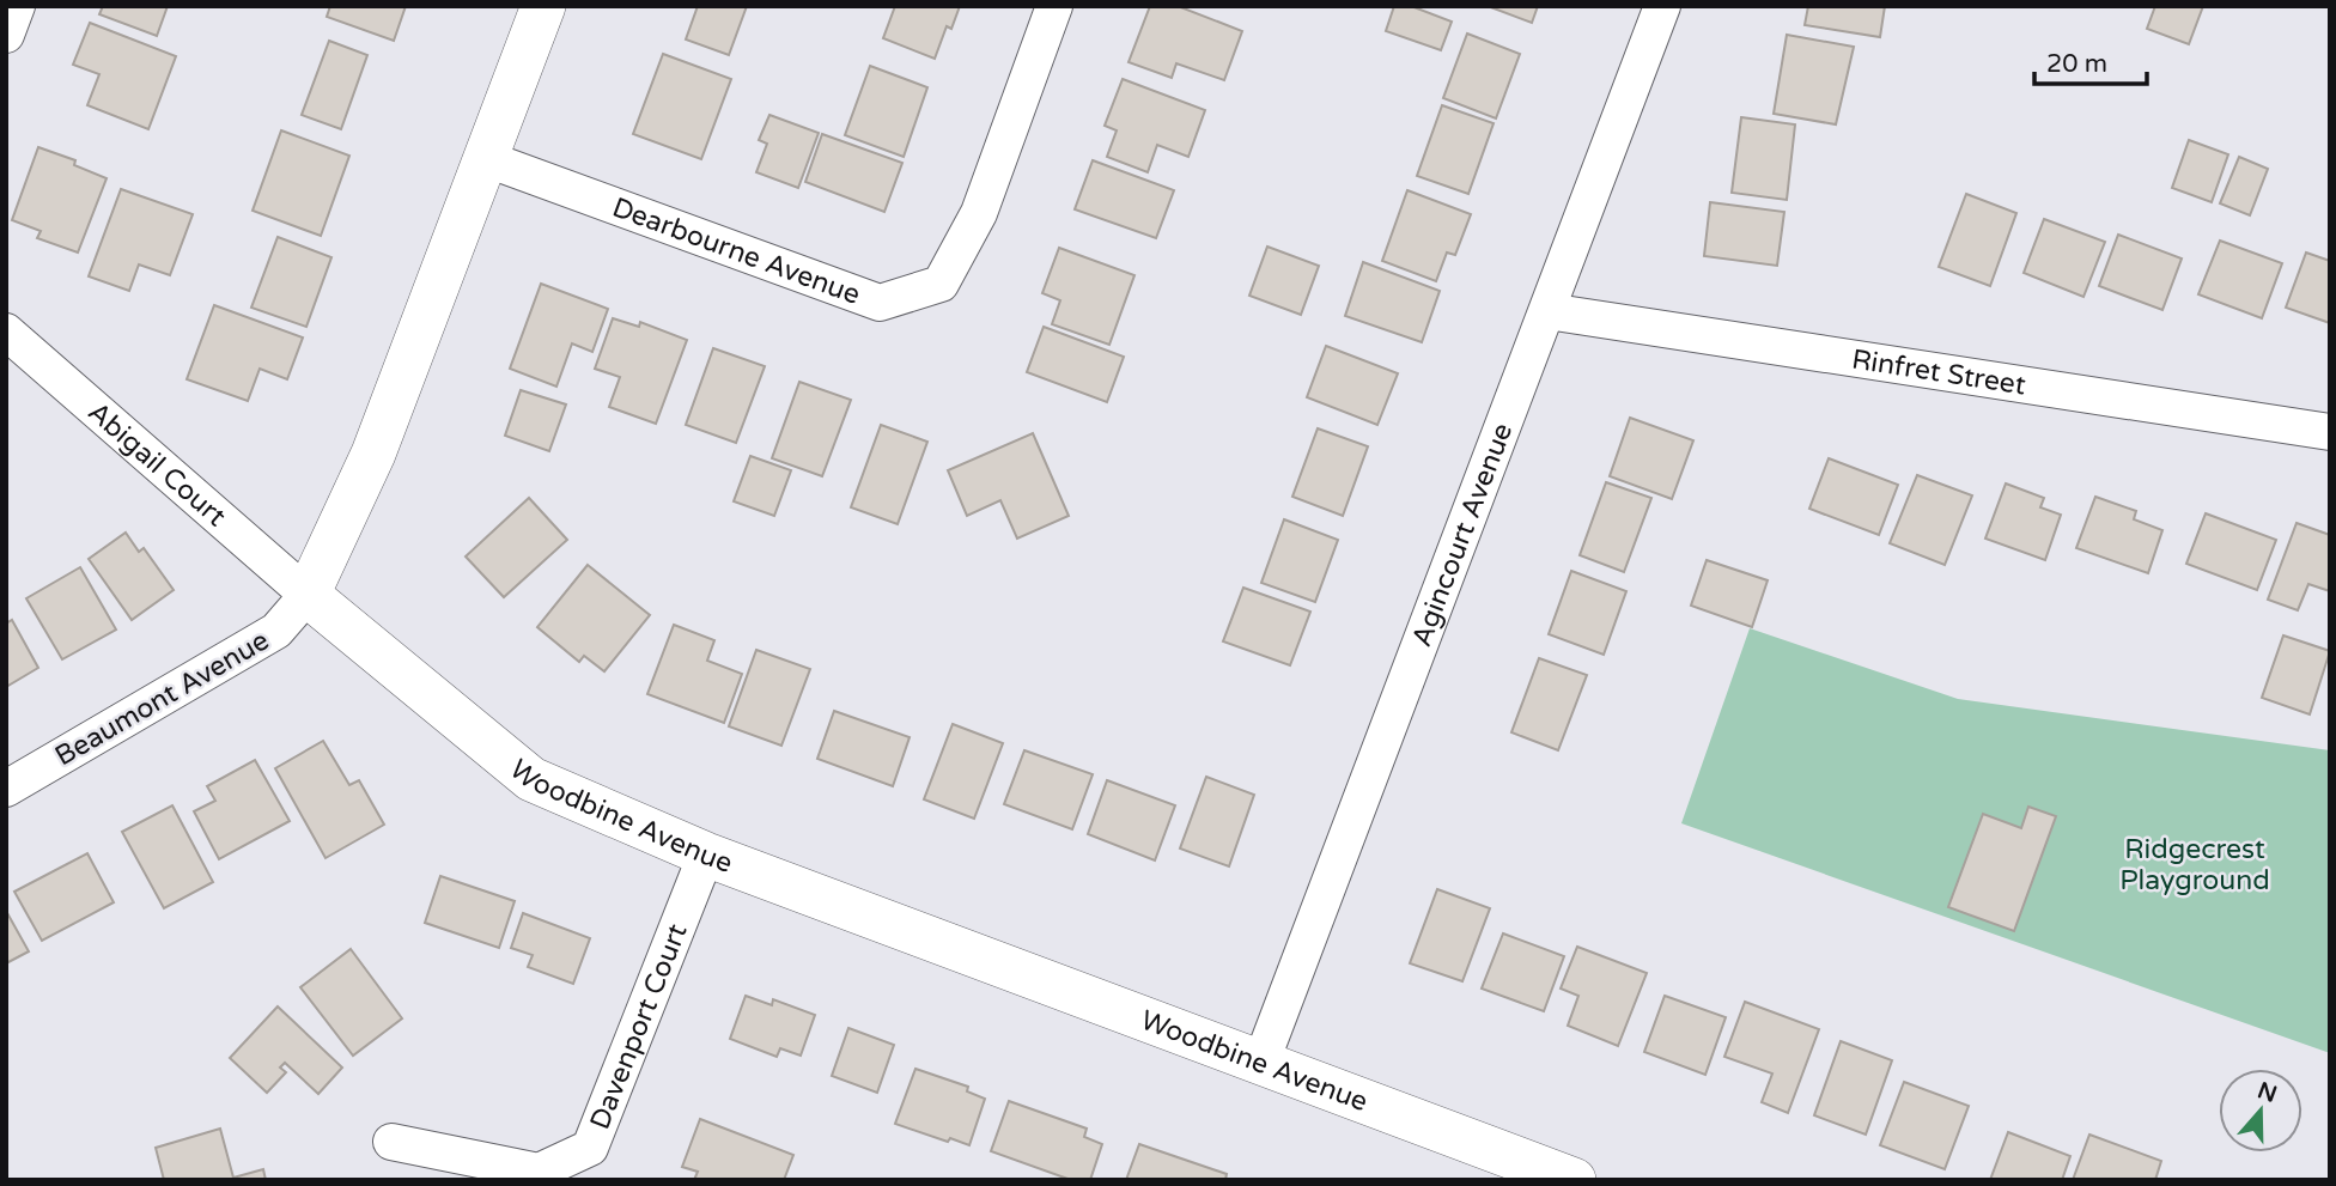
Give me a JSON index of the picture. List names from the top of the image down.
{
  "streets": {
    "street": [
      "Dearbourne Avenue",
      "Rinfret Street",
      "Abigail Court",
      "Agincourt Avenue",
      "Beaumont Avenue",
      "Woodbine Avenue",
      "Davenport Court"
    ]
  },
  "crossings": [
    ["Rinfret Street", "Agincourt Avenue"],
    ["Abigail Court", "Beaumont Avenue"],
    ["Abigail Court", "Woodbine Avenue"],
    ["Agincourt Avenue", "Woodbine Avenue"],
    ["Beaumont Avenue", "Woodbine Avenue"],
    ["Woodbine Avenue", "Davenport Court"]
  ],
  "parks": ["Ridgecrest Playground"],
  "scale_bar": "20 m",
  "north": "top"
}
